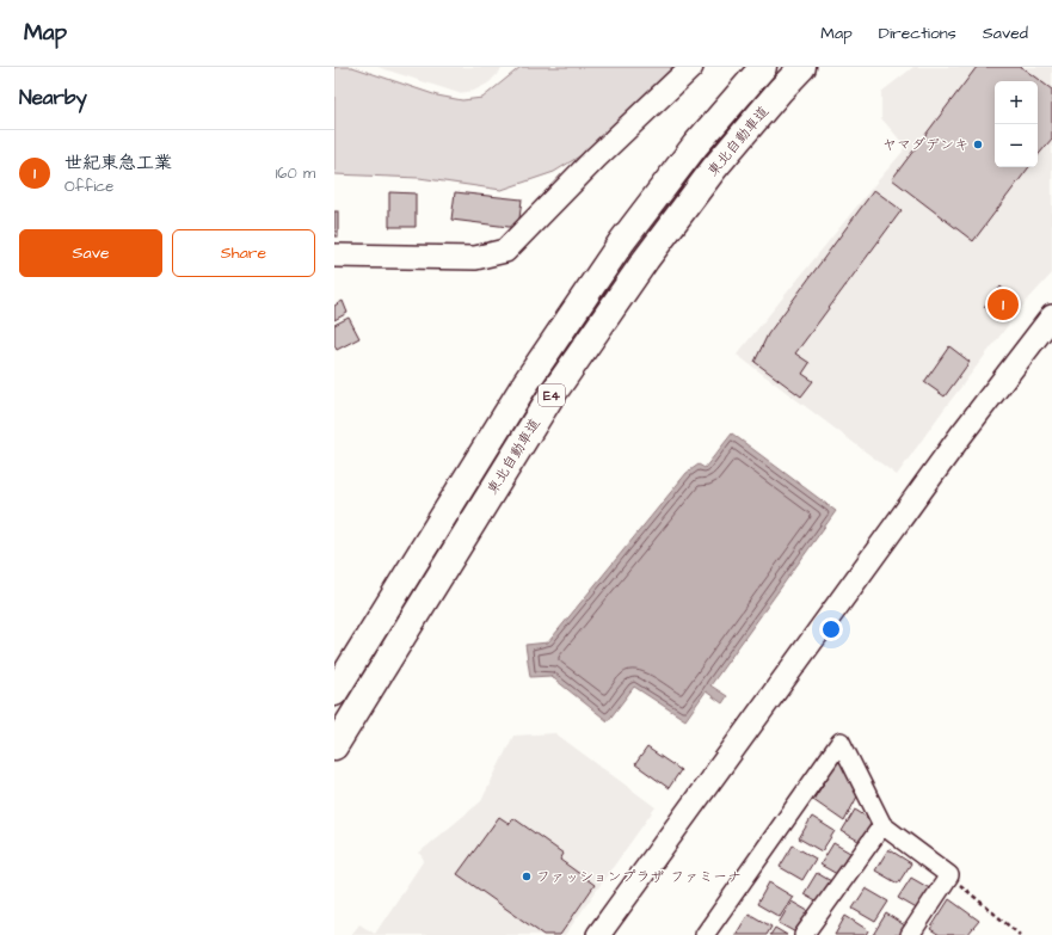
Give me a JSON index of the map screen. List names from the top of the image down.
{
  "streets": {
    "highway": ["東北自動車道", "E4"]
  },
  "places": ["ヤマダデンキ", "ファッションプラザ ファミーナ"],
  "page": {
    "header": "Map",
    "nav": ["Map", "Directions", "Saved"],
    "heading": "Nearby",
    "map_buttons": ["+", "−"],
    "list": [
      {
        "mark": "1",
        "name": "世紀東急工業",
        "note": "Office",
        "value": "160 m"
      }
    ],
    "buttons": ["Save", "Share"],
    "pins": "1"
  }
}
